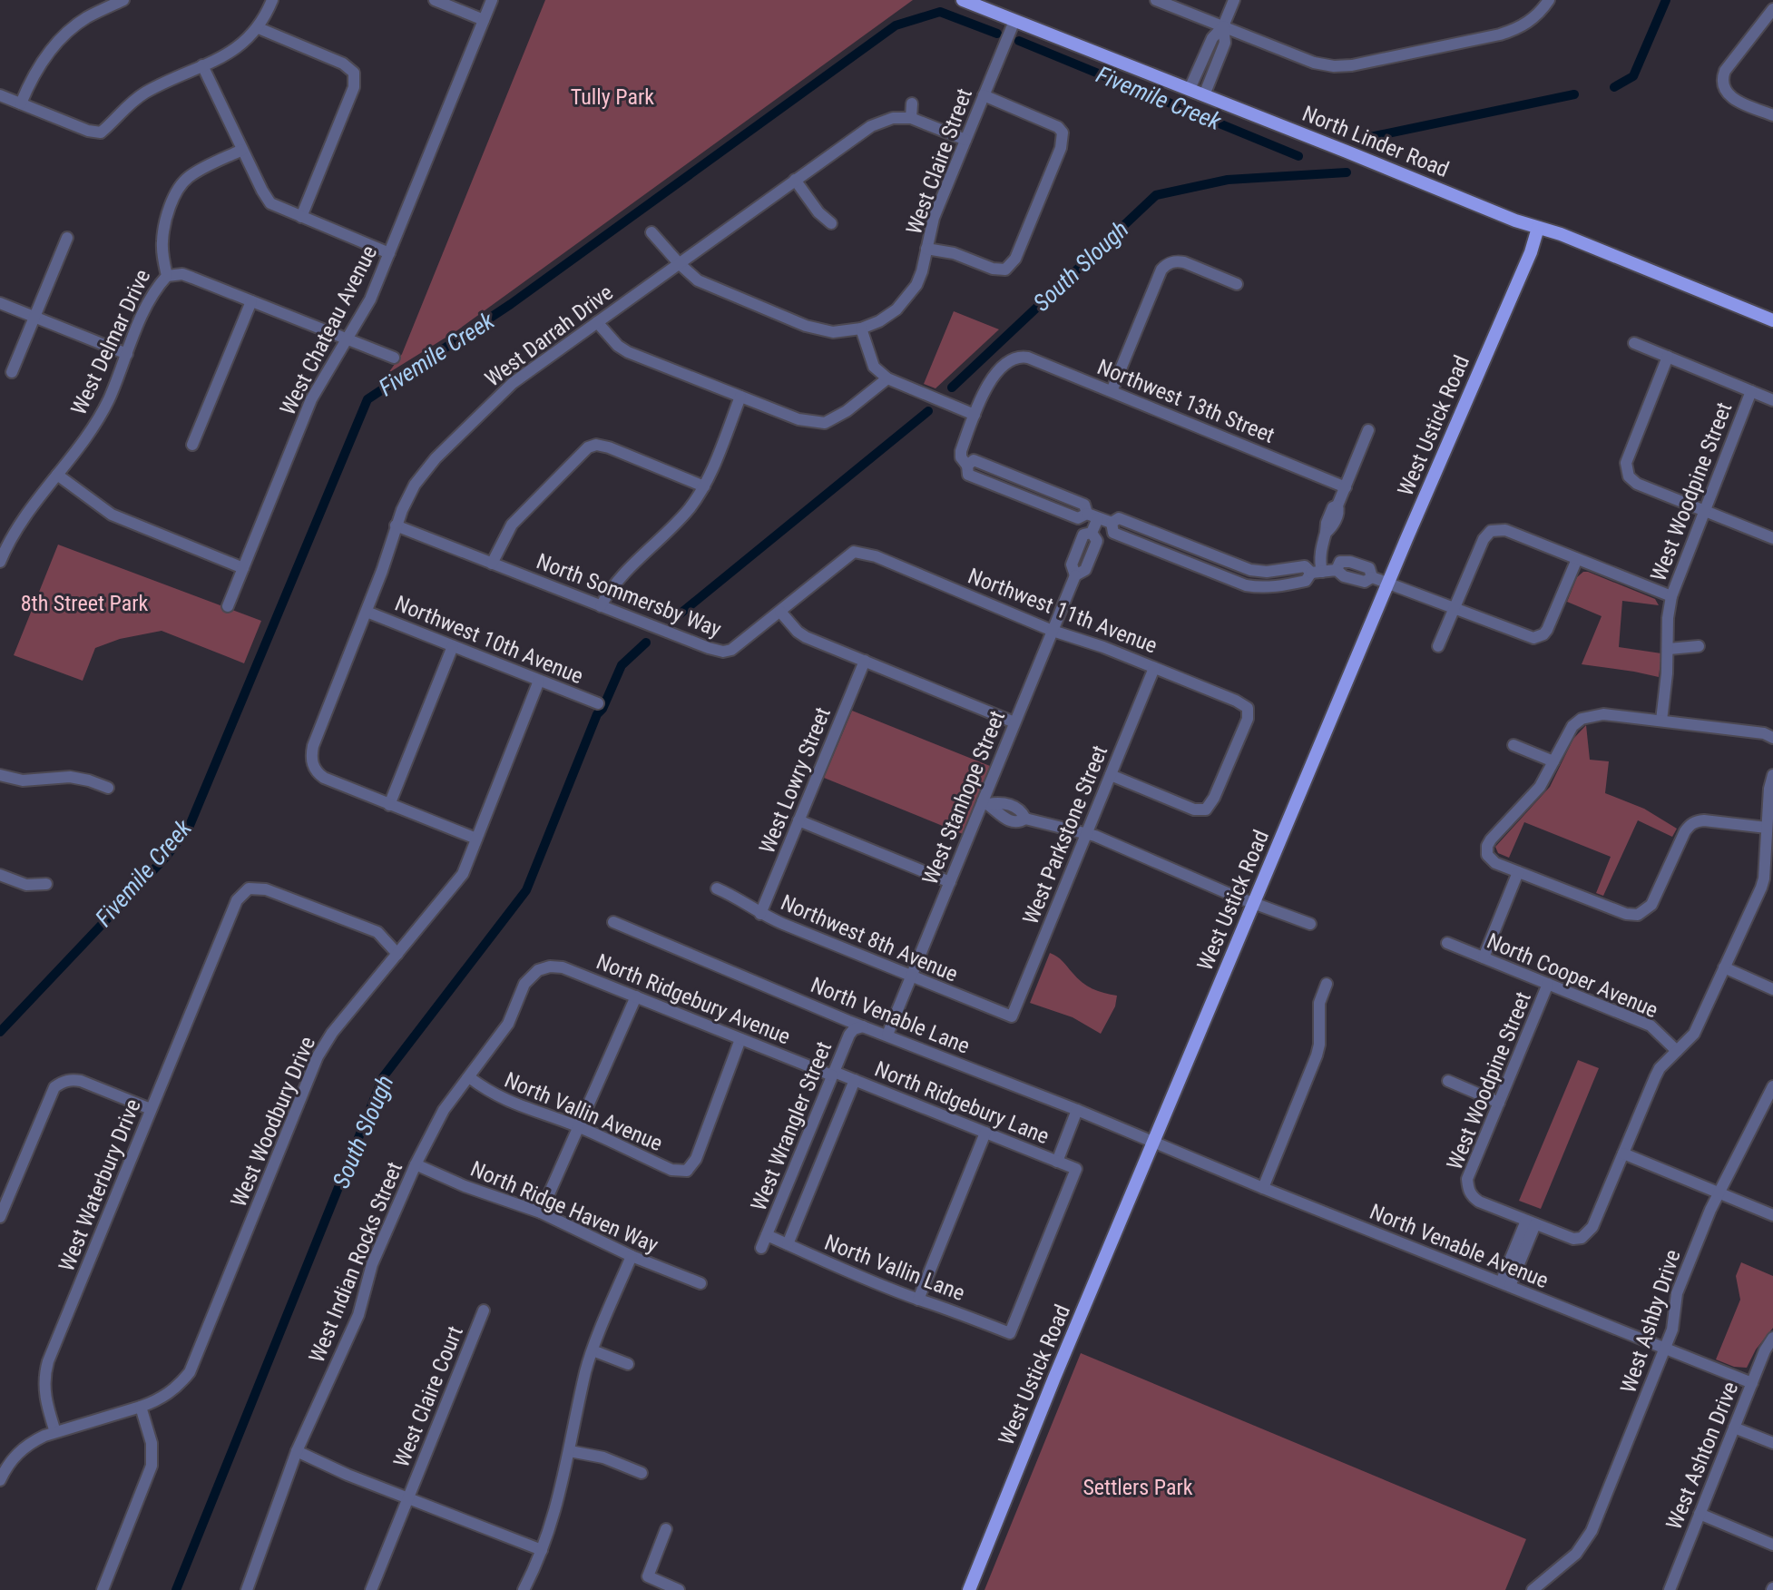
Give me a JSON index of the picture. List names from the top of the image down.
{
  "streets": {
    "main road": ["North Linder Road", "West Ustick Road"],
    "street": [
      "West Claire Street",
      "West Chateau Avenue",
      "West Darrah Drive",
      "West Delmar Drive",
      "Northwest 13th Street",
      "West Woodpine Street",
      "North Sommersby Way",
      "Northwest 11th Avenue",
      "Northwest 10th Avenue",
      "West Lowry Street",
      "West Stanhope Street",
      "West Parkstone Street",
      "Northwest 8th Avenue",
      "North Cooper Avenue",
      "North Ridgebury Avenue",
      "North Venable Lane",
      "North Ridgebury Lane",
      "North Vallin Avenue",
      "West Woodbury Drive",
      "West Wrangler Street",
      "West Waterbury Drive",
      "North Ridge Haven Way",
      "North Venable Avenue",
      "West Indian Rocks Street",
      "North Vallin Lane",
      "West Ashby Drive",
      "West Claire Court",
      "West Ashton Drive"
    ]
  },
  "crossings": [
    ["North Linder Road", "West Claire Street"],
    ["North Linder Road", "West Ustick Road"],
    ["West Darrah Drive", "North Sommersby Way"],
    ["West Darrah Drive", "Northwest 10th Avenue"],
    ["West Ustick Road", "North Venable Lane"],
    ["West Ustick Road", "North Venable Avenue"],
    ["West Woodpine Street", "North Cooper Avenue"],
    ["North Sommersby Way", "Northwest 11th Avenue"],
    ["Northwest 11th Avenue", "West Stanhope Street"],
    ["Northwest 11th Avenue", "West Parkstone Street"],
    ["Northwest 10th Avenue", "West Woodbury Drive"],
    ["West Lowry Street", "Northwest 8th Avenue"],
    ["West Stanhope Street", "Northwest 8th Avenue"],
    ["West Stanhope Street", "North Venable Lane"],
    ["West Parkstone Street", "Northwest 8th Avenue"],
    ["North Ridgebury Avenue", "North Ridgebury Lane"],
    ["North Ridgebury Avenue", "North Vallin Avenue"],
    ["North Ridgebury Avenue", "West Wrangler Street"],
    ["North Ridgebury Avenue", "West Indian Rocks Street"],
    ["North Venable Lane", "West Wrangler Street"],
    ["North Venable Lane", "North Venable Avenue"],
    ["North Ridgebury Lane", "West Wrangler Street"],
    ["North Ridgebury Lane", "North Vallin Lane"],
    ["North Vallin Avenue", "West Indian Rocks Street"],
    ["West Woodbury Drive", "West Waterbury Drive"],
    ["West Wrangler Street", "North Vallin Lane"],
    ["North Ridge Haven Way", "West Indian Rocks Street"],
    ["North Venable Avenue", "West Ashby Drive"],
    ["North Venable Avenue", "West Ashton Drive"]
  ],
  "water": ["Fivemile Creek", "South Slough"],
  "parks": ["Tully Park", "8th Street Park", "Settlers Park"]
}
